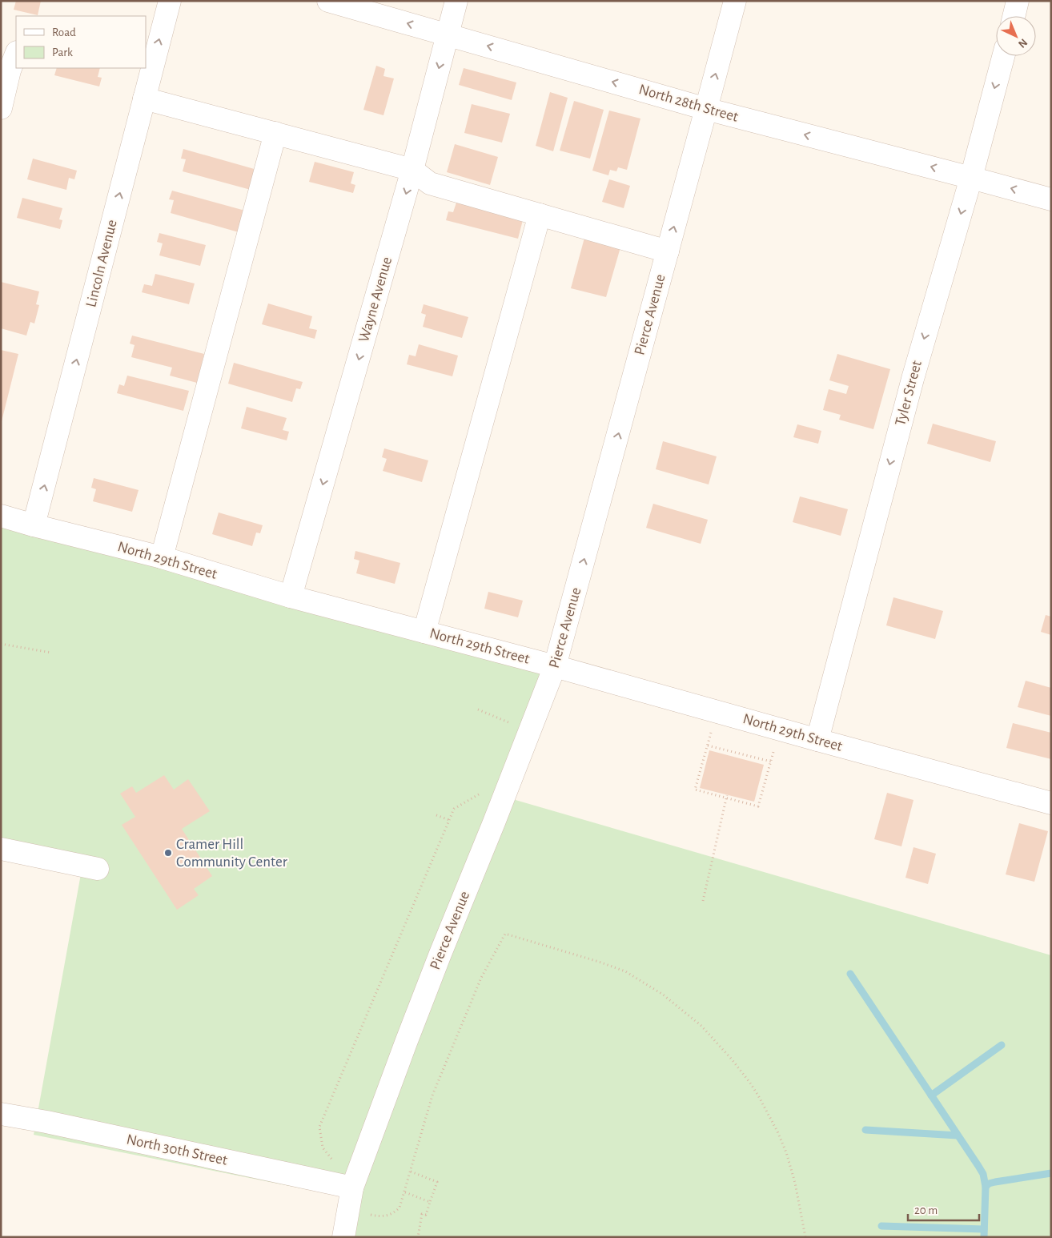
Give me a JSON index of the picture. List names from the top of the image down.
{
  "streets": {
    "street": [
      "North 28th Street",
      "Lincoln Avenue",
      "Wayne Avenue",
      "Pierce Avenue",
      "Tyler Street",
      "North 29th Street",
      "North 30th Street"
    ]
  },
  "crossings": [
    ["North 28th Street", "Wayne Avenue"],
    ["North 28th Street", "Pierce Avenue"],
    ["North 28th Street", "Tyler Street"],
    ["Lincoln Avenue", "North 29th Street"],
    ["Wayne Avenue", "North 29th Street"],
    ["Pierce Avenue", "North 29th Street"],
    ["Pierce Avenue", "North 30th Street"],
    ["Tyler Street", "North 29th Street"]
  ],
  "one_way": ["Tyler Street"],
  "places": ["Cramer Hill Community Center"],
  "legend": ["Road", "Park"],
  "scale_bar": "20 m",
  "north": "bottom right"
}
